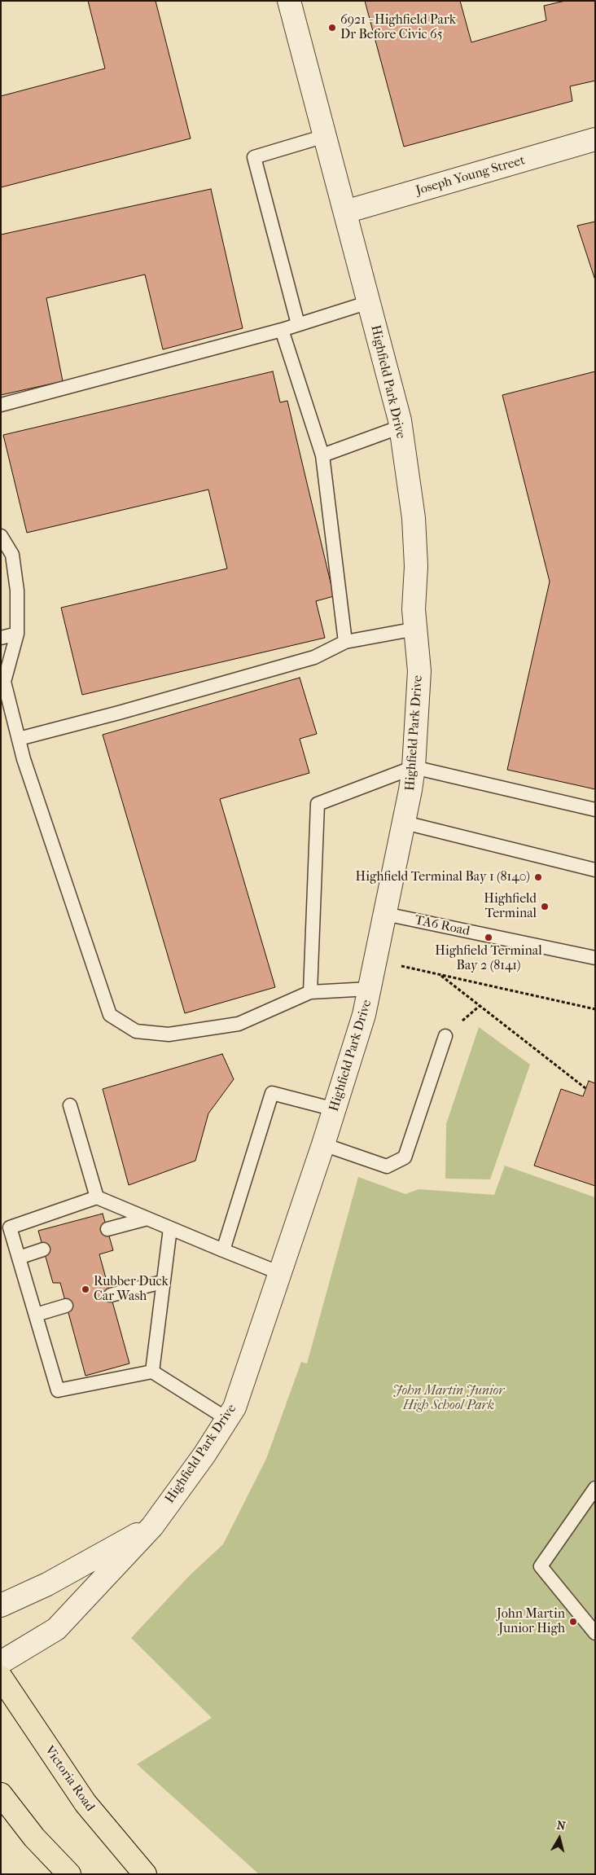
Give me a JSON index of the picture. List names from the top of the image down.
{
  "streets": {
    "main road": ["Victoria Road"],
    "street": ["Joseph Young Street", "Highfield Park Drive"],
    "lane": ["TA6 Road"]
  },
  "crossings": [
    ["Joseph Young Street", "Highfield Park Drive"],
    ["Highfield Park Drive", "TA6 Road"]
  ],
  "parks": ["John Martin Junior High School Park"],
  "places": [
    "6921 - Highfield Park Dr Before Civic 65",
    "Highfield Terminal Bay 1 (8140)",
    "Highfield Terminal",
    "Highfield Terminal Bay 2 (8141)",
    "Rubber Duck Car Wash",
    "John Martin Junior High"
  ],
  "north": "top"
}
